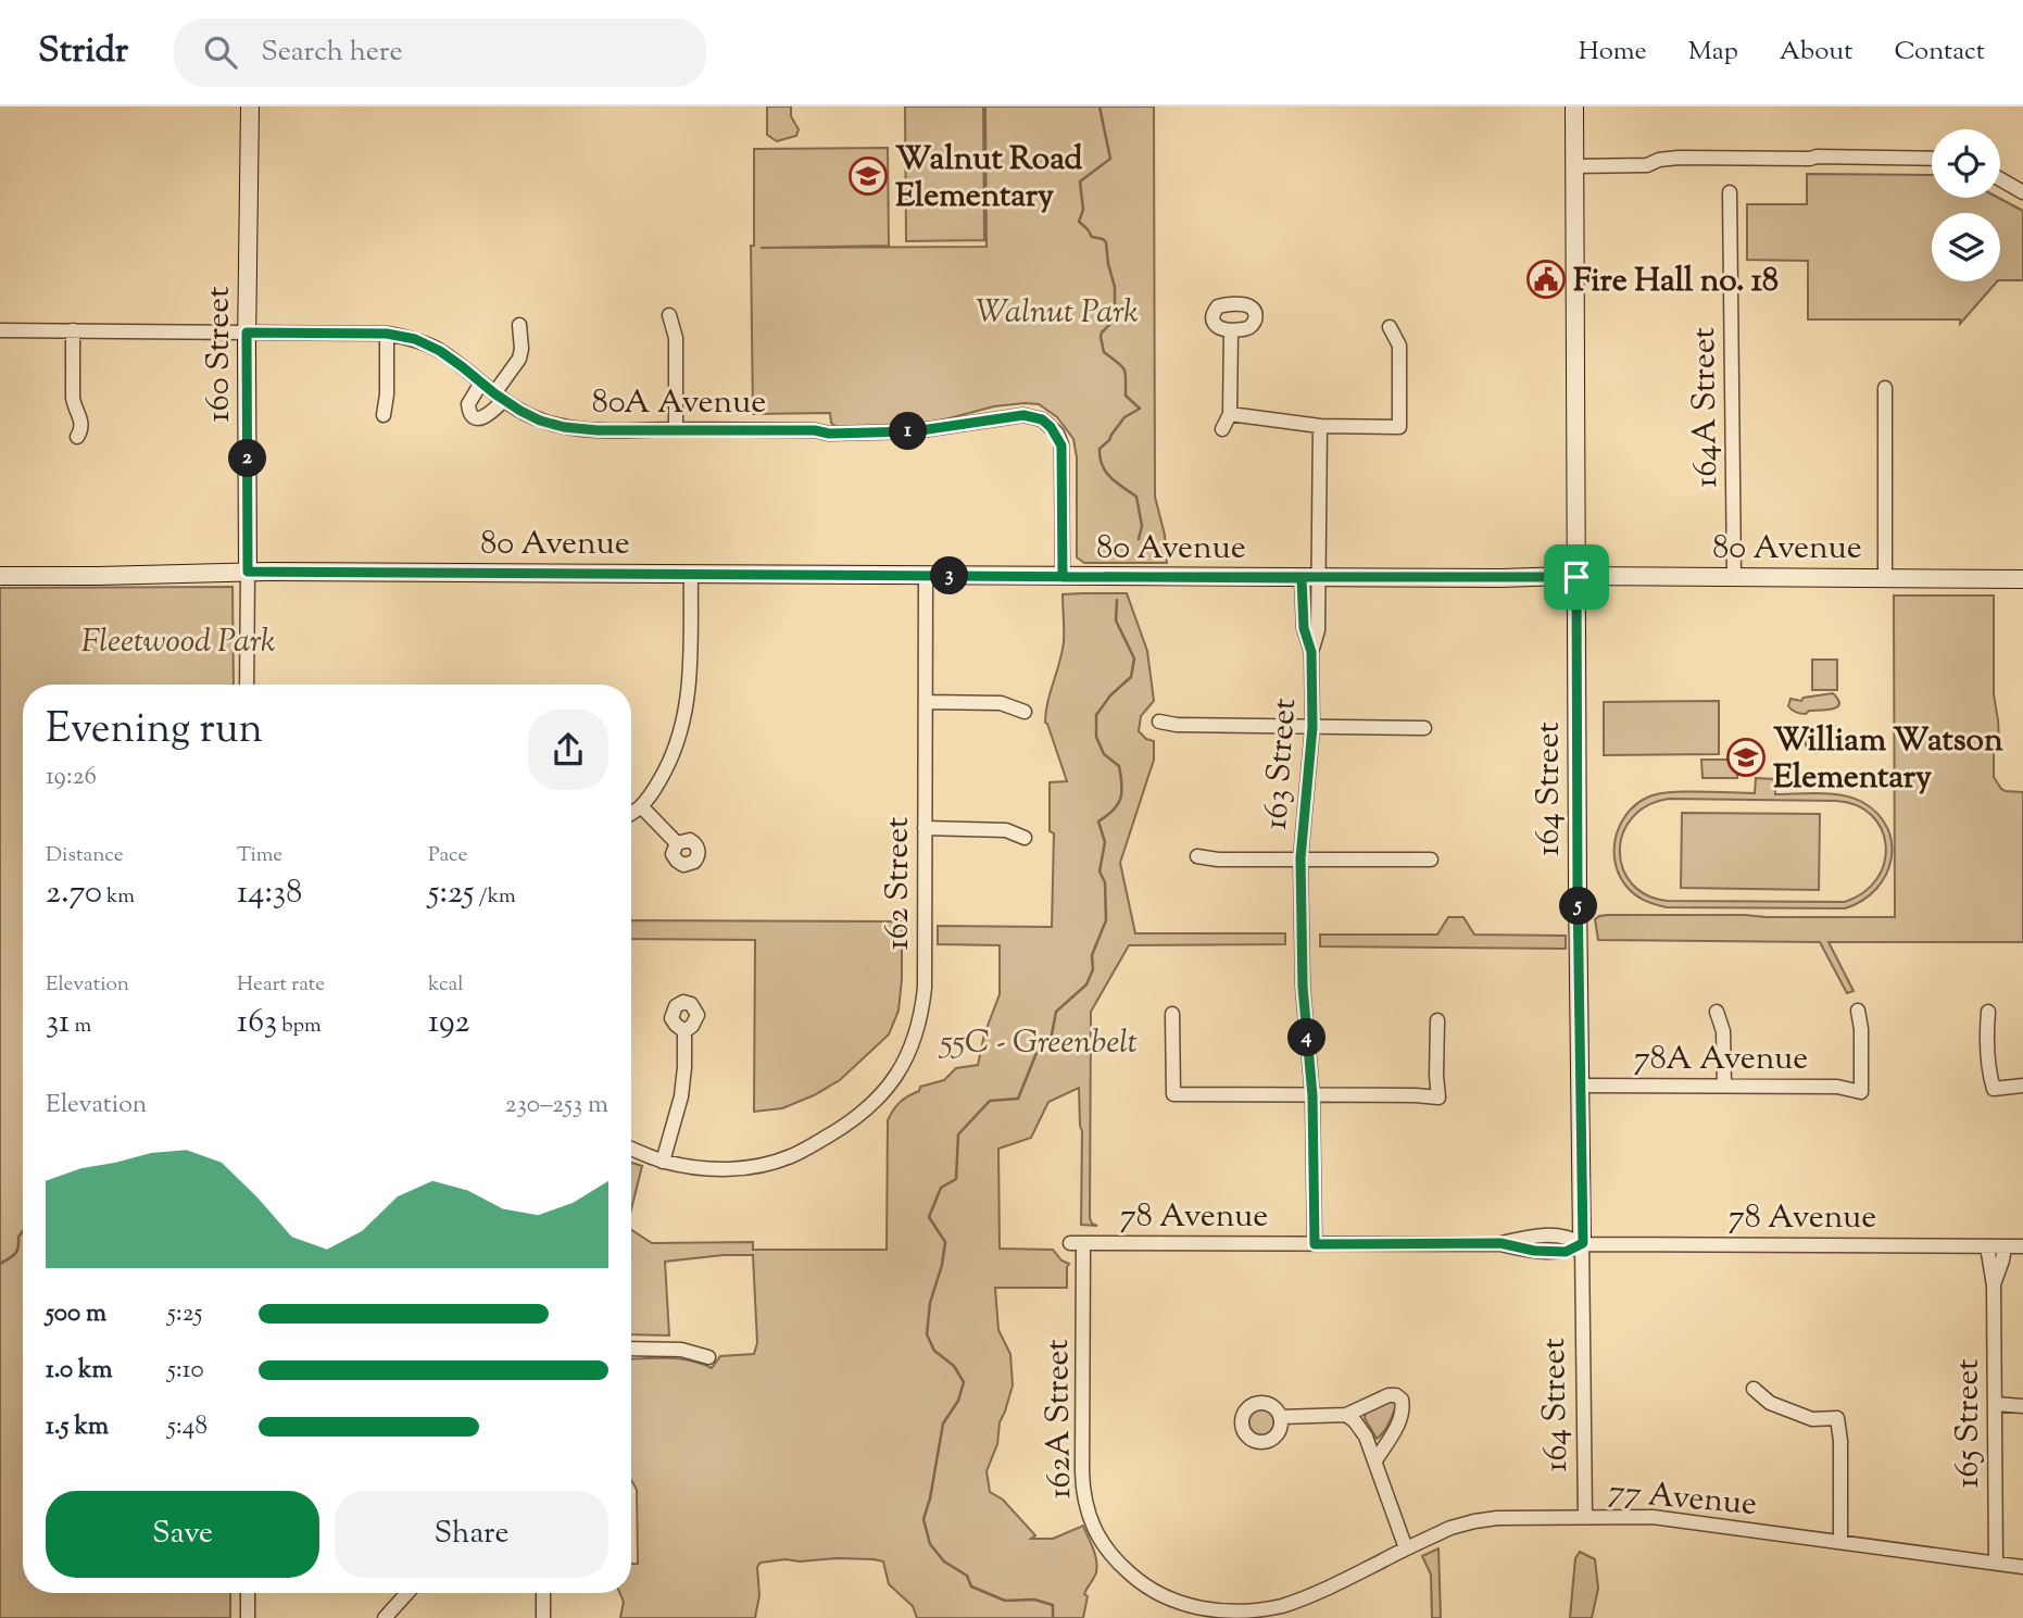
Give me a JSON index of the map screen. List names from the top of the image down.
{
  "streets": {
    "street": [
      "160 Street",
      "80A Avenue",
      "164A Street",
      "80 Avenue",
      "163 Street",
      "164 Street",
      "162 Street",
      "78A Avenue",
      "78 Avenue",
      "162A Street",
      "165 Street",
      "77 Avenue"
    ]
  },
  "crossings": [
    ["160 Street", "80A Avenue"],
    ["160 Street", "80 Avenue"],
    ["80A Avenue", "80 Avenue"],
    ["164A Street", "80 Avenue"],
    ["80 Avenue", "163 Street"],
    ["80 Avenue", "164 Street"],
    ["80 Avenue", "162 Street"],
    ["163 Street", "78 Avenue"],
    ["164 Street", "78A Avenue"],
    ["164 Street", "78 Avenue"],
    ["164 Street", "77 Avenue"],
    ["78 Avenue", "162A Street"],
    ["78 Avenue", "165 Street"],
    ["162A Street", "77 Avenue"],
    ["165 Street", "77 Avenue"]
  ],
  "parks": ["Walnut Park", "Fleetwood Park", "55C - Greenbelt"],
  "places": {
    "school or university": ["Walnut Road Elementary", "William Watson Elementary"],
    "public building": ["Fire Hall no. 18"]
  },
  "page": {
    "header": "Stridr",
    "search": "Search here",
    "nav": [
      "Home",
      "Map",
      "About",
      "Contact"
    ],
    "pins": [
      "1",
      "2",
      "3",
      "5",
      "4"
    ],
    "heading": ["Evening run", "19:26"],
    "stats": [
      ["Distance", "2.70 km"],
      ["Time", "14:38"],
      ["Pace", "5:25 /km"],
      ["Elevation", "31 m"],
      ["Heart rate", "163 bpm"],
      ["kcal", "192"]
    ],
    "chart": ["Elevation", "230–253 m"],
    "list": [
      {
        "name": "500 m",
        "note": "5:25"
      },
      {
        "name": "1.0 km",
        "note": "5:10"
      },
      {
        "name": "1.5 km",
        "note": "5:48"
      }
    ],
    "buttons": ["Save", "Share"]
  }
}
